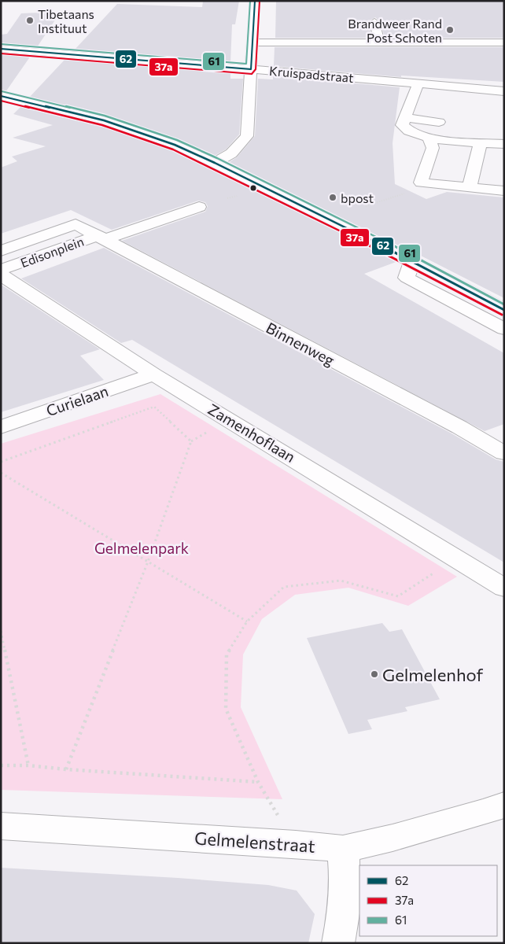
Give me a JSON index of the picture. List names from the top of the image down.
{
  "streets": {
    "street": [
      "Kruispadstraat",
      "Edisonplein",
      "Binnenweg",
      "Curielaan",
      "Zamenhoflaan",
      "Gelmelenstraat"
    ]
  },
  "crossings": [
    ["Edisonplein", "Binnenweg"],
    ["Curielaan", "Zamenhoflaan"]
  ],
  "parks": ["Gelmelenpark"],
  "places": [
    "Tibetaans Instituut",
    "Brandweer Rand Post Schoten",
    "bpost",
    "Gelmelenhof"
  ],
  "lines": ["transit line 62", "transit line 37a", "transit line 61"],
  "legend": ["62", "37a", "61"]
}
